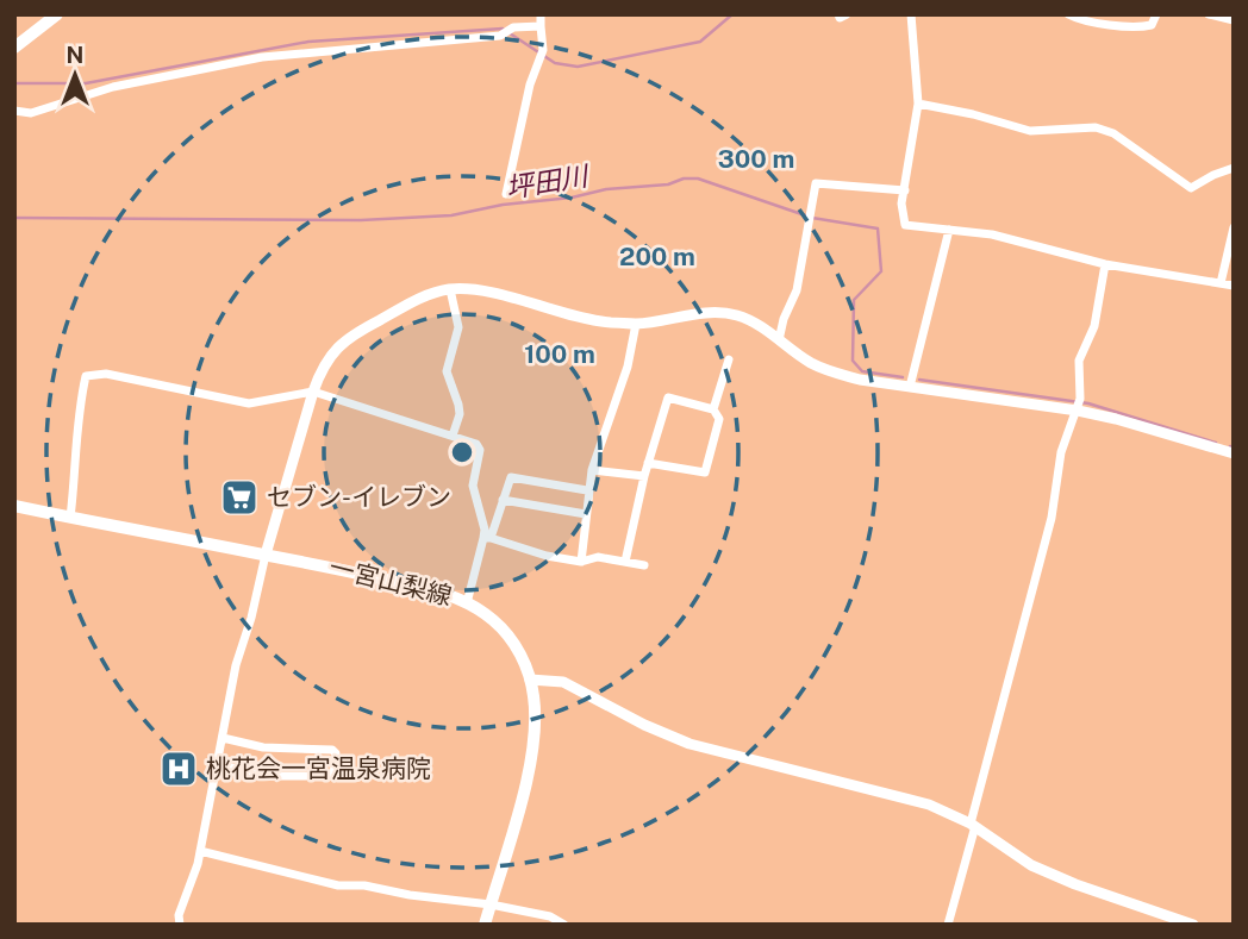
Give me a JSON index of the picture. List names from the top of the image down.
{
  "streets": {
    "main road": ["一宮山梨線"]
  },
  "water": ["坪田川"],
  "places": {
    "supermarket": ["セブン-イレブン"],
    "hospital": ["桃花会一宮温泉病院"]
  },
  "north": "top",
  "rings": ["300 m", "200 m", "100 m"]
}
